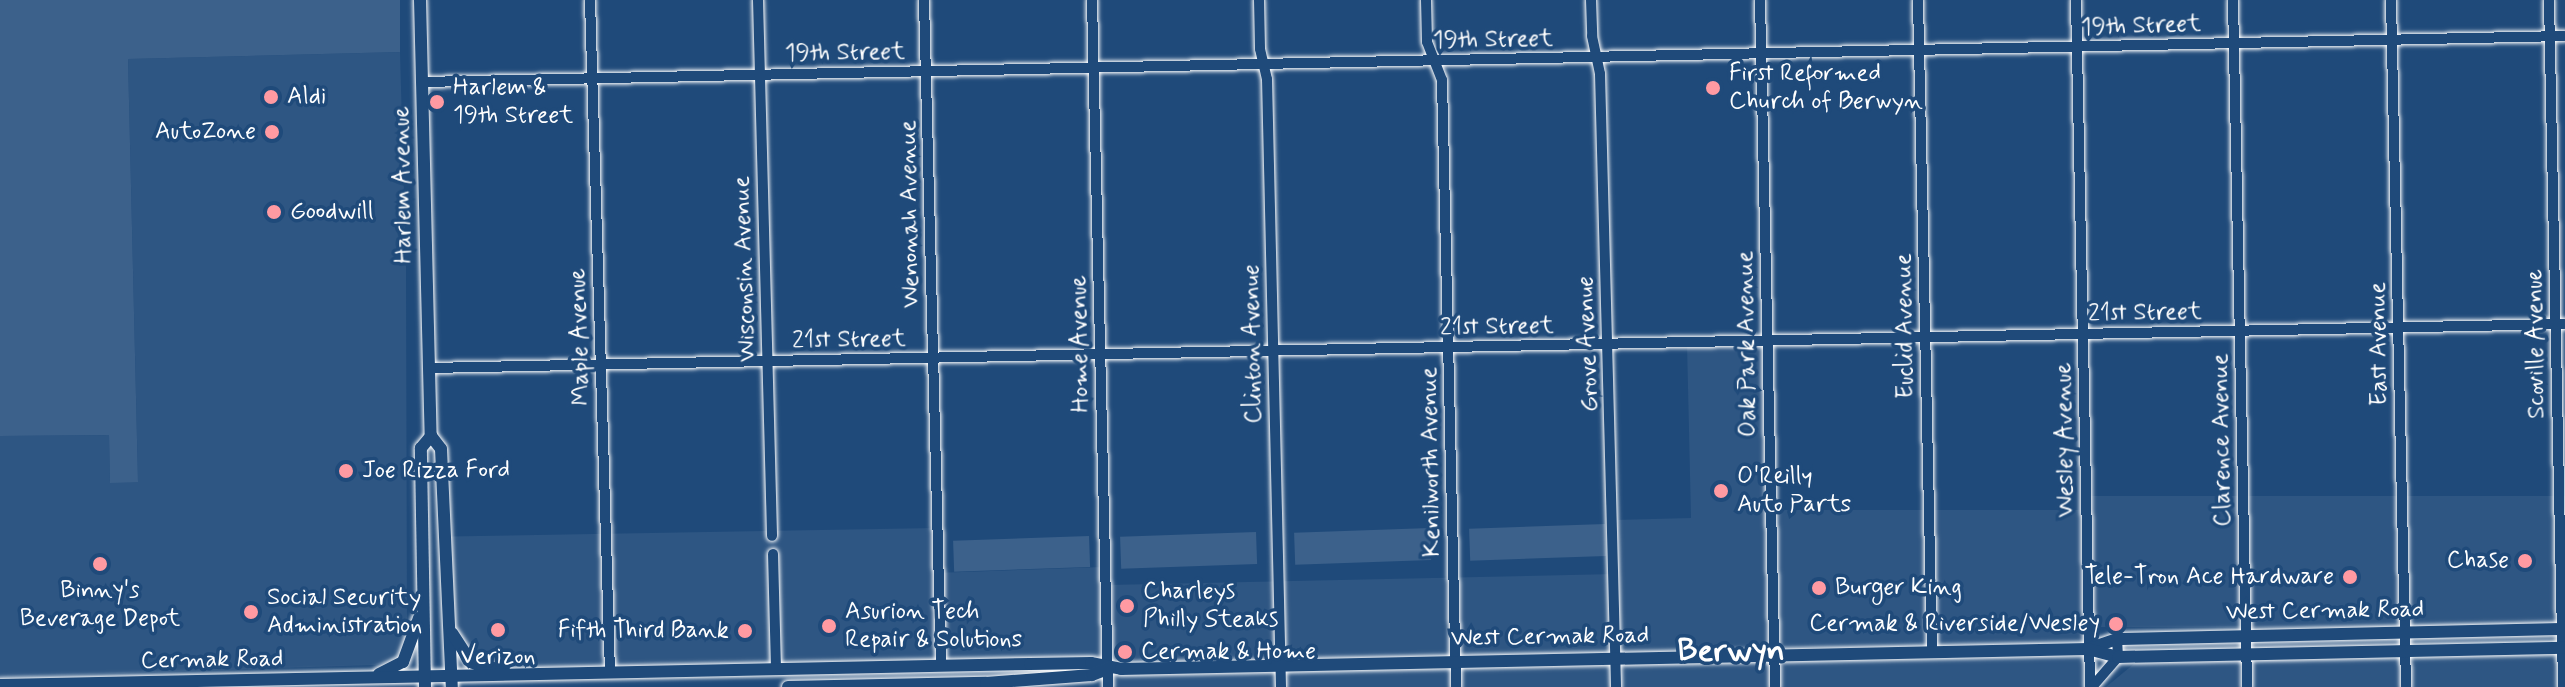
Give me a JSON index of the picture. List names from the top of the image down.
{
  "streets": {
    "main road": ["Harlem Avenue", "West Cermak Road", "Cermak Road"],
    "street": [
      "19th Street",
      "Wenonah Avenue",
      "Wisconsin Avenue",
      "21st Street",
      "Euclid Avenue",
      "Maple Avenue",
      "Home Avenue",
      "Clinton Avenue",
      "Grove Avenue",
      "Oak Park Avenue",
      "East Avenue",
      "Scoville Avenue",
      "Wesley Avenue",
      "Clarence Avenue",
      "Kenilworth Avenue"
    ]
  },
  "crossings": [
    ["19th Street", "Harlem Avenue"],
    ["19th Street", "Wenonah Avenue"],
    ["19th Street", "Wisconsin Avenue"],
    ["19th Street", "Euclid Avenue"],
    ["19th Street", "Maple Avenue"],
    ["19th Street", "Home Avenue"],
    ["19th Street", "Clinton Avenue"],
    ["19th Street", "Grove Avenue"],
    ["19th Street", "Oak Park Avenue"],
    ["19th Street", "East Avenue"],
    ["19th Street", "Scoville Avenue"],
    ["19th Street", "Wesley Avenue"],
    ["19th Street", "Clarence Avenue"],
    ["19th Street", "Kenilworth Avenue"],
    ["Harlem Avenue", "21st Street"],
    ["Wenonah Avenue", "21st Street"],
    ["Wenonah Avenue", "West Cermak Road"],
    ["Wisconsin Avenue", "21st Street"],
    ["21st Street", "Euclid Avenue"],
    ["21st Street", "Maple Avenue"],
    ["21st Street", "Home Avenue"],
    ["21st Street", "Clinton Avenue"],
    ["21st Street", "Grove Avenue"],
    ["21st Street", "Oak Park Avenue"],
    ["21st Street", "East Avenue"],
    ["21st Street", "Scoville Avenue"],
    ["21st Street", "Wesley Avenue"],
    ["21st Street", "Clarence Avenue"],
    ["21st Street", "Kenilworth Avenue"],
    ["Euclid Avenue", "West Cermak Road"],
    ["Maple Avenue", "West Cermak Road"],
    ["Home Avenue", "West Cermak Road"],
    ["Clinton Avenue", "West Cermak Road"],
    ["Grove Avenue", "West Cermak Road"],
    ["Oak Park Avenue", "West Cermak Road"],
    ["East Avenue", "West Cermak Road"],
    ["Scoville Avenue", "West Cermak Road"],
    ["Wesley Avenue", "West Cermak Road"],
    ["Clarence Avenue", "West Cermak Road"],
    ["Kenilworth Avenue", "West Cermak Road"],
    ["West Cermak Road", "Cermak Road"]
  ],
  "districts": ["Berwyn"],
  "places": [
    "First Reformed Church of Berwyn",
    "Aldi",
    "Harlem & 19th Street",
    "AutoZone",
    "Goodwill",
    "Joe Rizza Ford",
    "O'Reilly Auto Parts",
    "Chase",
    "Binny's Beverage Depot",
    "Tele-Tron Ace Hardware",
    "Burger King",
    "Charleys Philly Steaks",
    "Social Security Administration",
    "Cermak & Riverside/Wesley",
    "Asurion Tech Repair & Solutions",
    "Verizon",
    "Fifth Third Bank",
    "Cermak & Home"
  ]
}
